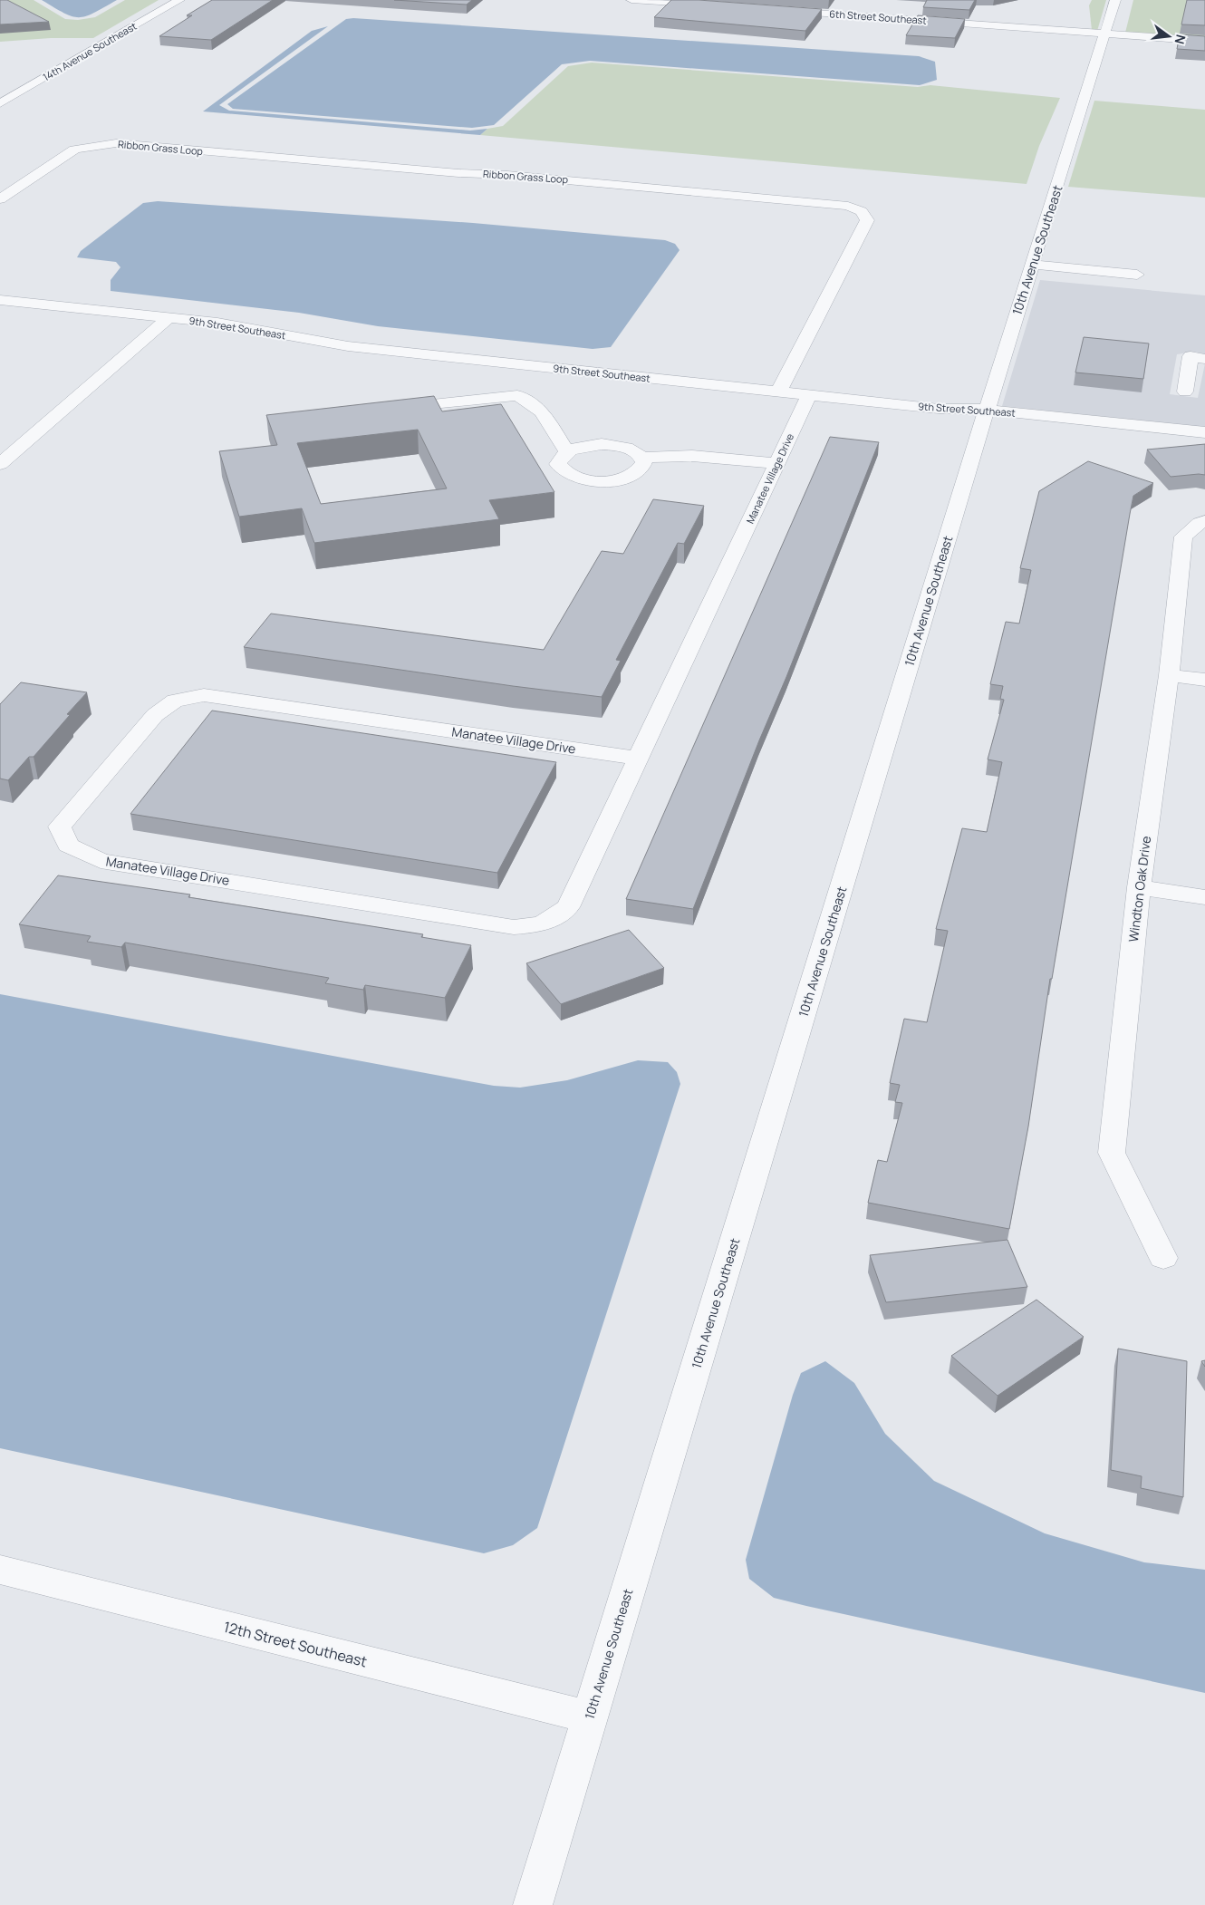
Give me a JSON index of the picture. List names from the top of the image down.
{
  "streets": {
    "street": [
      "6th Street Southeast",
      "14th Avenue Southeast",
      "Ribbon Grass Loop",
      "10th Avenue Southeast",
      "9th Street Southeast",
      "Manatee Village Drive",
      "Windton Oak Drive",
      "12th Street Southeast"
    ]
  },
  "crossings": [
    ["6th Street Southeast", "10th Avenue Southeast"],
    ["Ribbon Grass Loop", "9th Street Southeast"],
    ["10th Avenue Southeast", "9th Street Southeast"],
    ["10th Avenue Southeast", "12th Street Southeast"],
    ["9th Street Southeast", "Manatee Village Drive"]
  ],
  "north": "right"
}
